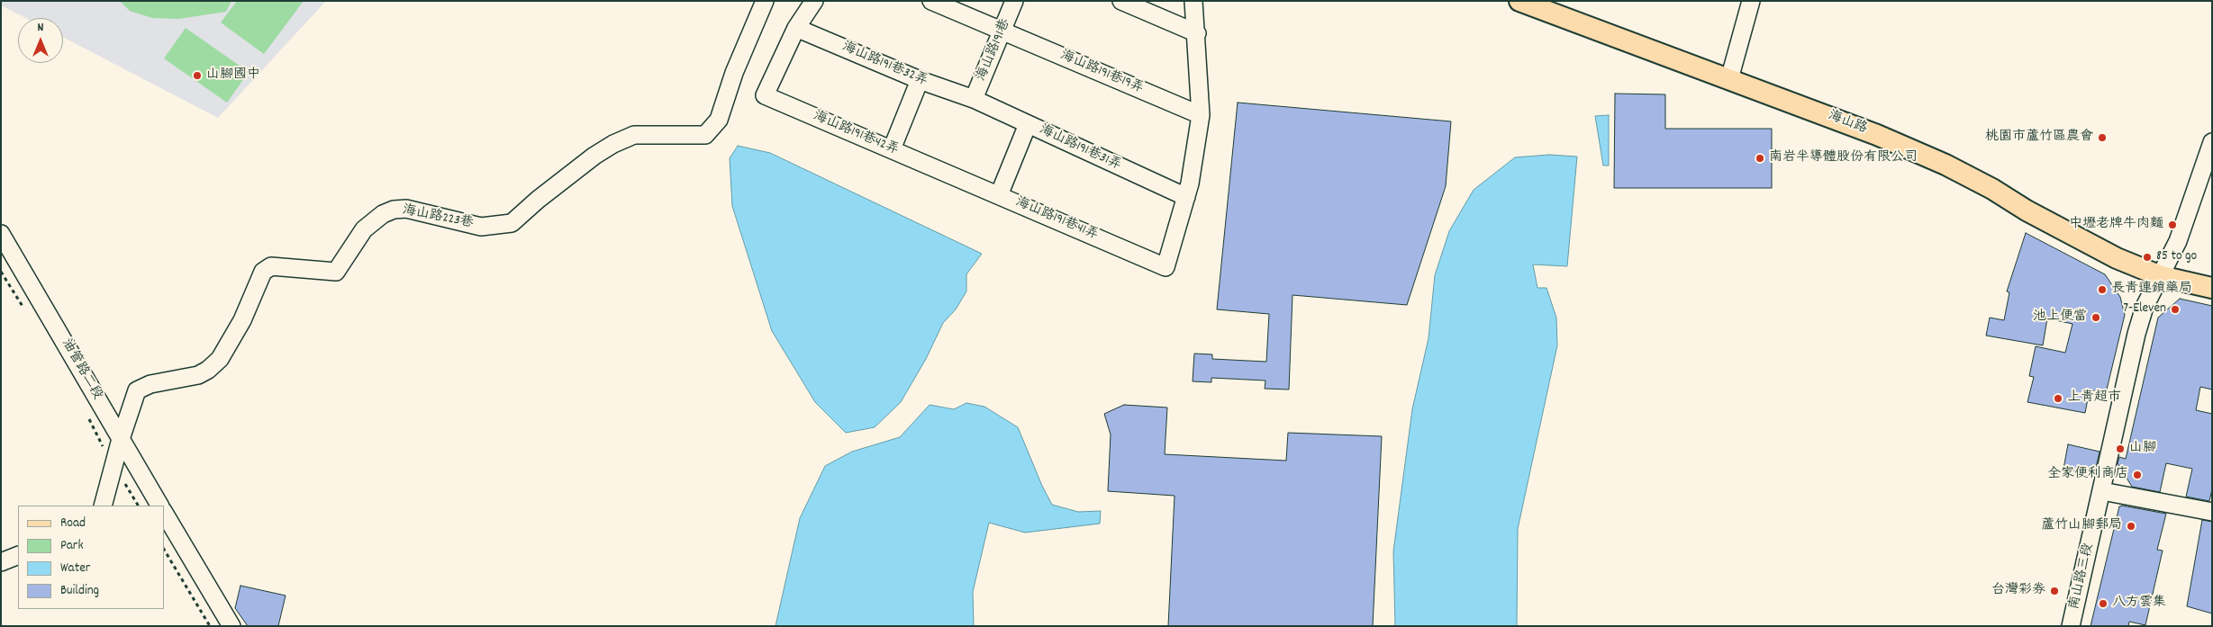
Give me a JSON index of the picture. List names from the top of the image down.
{
  "streets": {
    "main road": ["海山路"],
    "street": [
      "海山路191巷",
      "海山路191巷32弄",
      "海山路191巷19弄",
      "海山路191巷42弄",
      "海山路191巷31弄",
      "海山路223巷",
      "海山路191巷41弄",
      "油管路二段",
      "南山路三段"
    ]
  },
  "crossings": [
    ["海山路191巷", "海山路191巷32弄"],
    ["海山路191巷", "海山路191巷19弄"],
    ["海山路191巷", "海山路191巷31弄"],
    ["海山路191巷32弄", "海山路191巷42弄"],
    ["海山路191巷32弄", "海山路191巷31弄"],
    ["海山路", "南山路三段"],
    ["海山路191巷42弄", "海山路191巷41弄"],
    ["海山路191巷31弄", "海山路191巷41弄"],
    ["海山路223巷", "油管路二段"]
  ],
  "places": [
    "山腳國中",
    "桃園市蘆竹區農會",
    "南岩半導體股份有限公司",
    "中壢老牌牛肉麵",
    "85 to go",
    "長青連鎖藥局",
    "7-Eleven",
    "池上便當",
    "上青超市",
    "山腳",
    "全家便利商店",
    "蘆竹山腳郵局",
    "台灣彩券",
    "八方雲集"
  ],
  "legend": [
    "Road",
    "Park",
    "Water",
    "Building"
  ],
  "north": "top"
}
